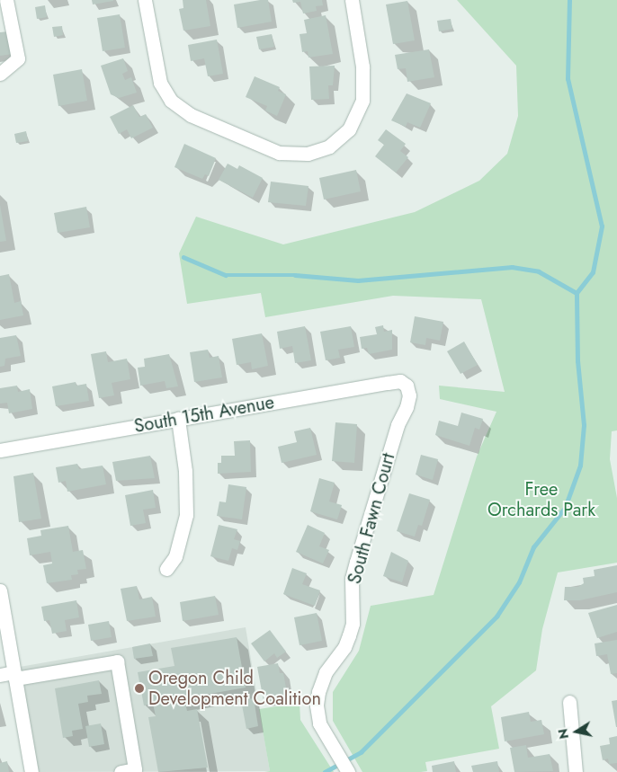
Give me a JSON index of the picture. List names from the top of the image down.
{
  "streets": {
    "street": ["South 15th Avenue", "South Fawn Court"]
  },
  "crossings": [
    ["South 15th Avenue", "South Fawn Court"]
  ],
  "parks": ["Free Orchards Park"],
  "places": ["Oregon Child Development Coalition"],
  "north": "left"
}
